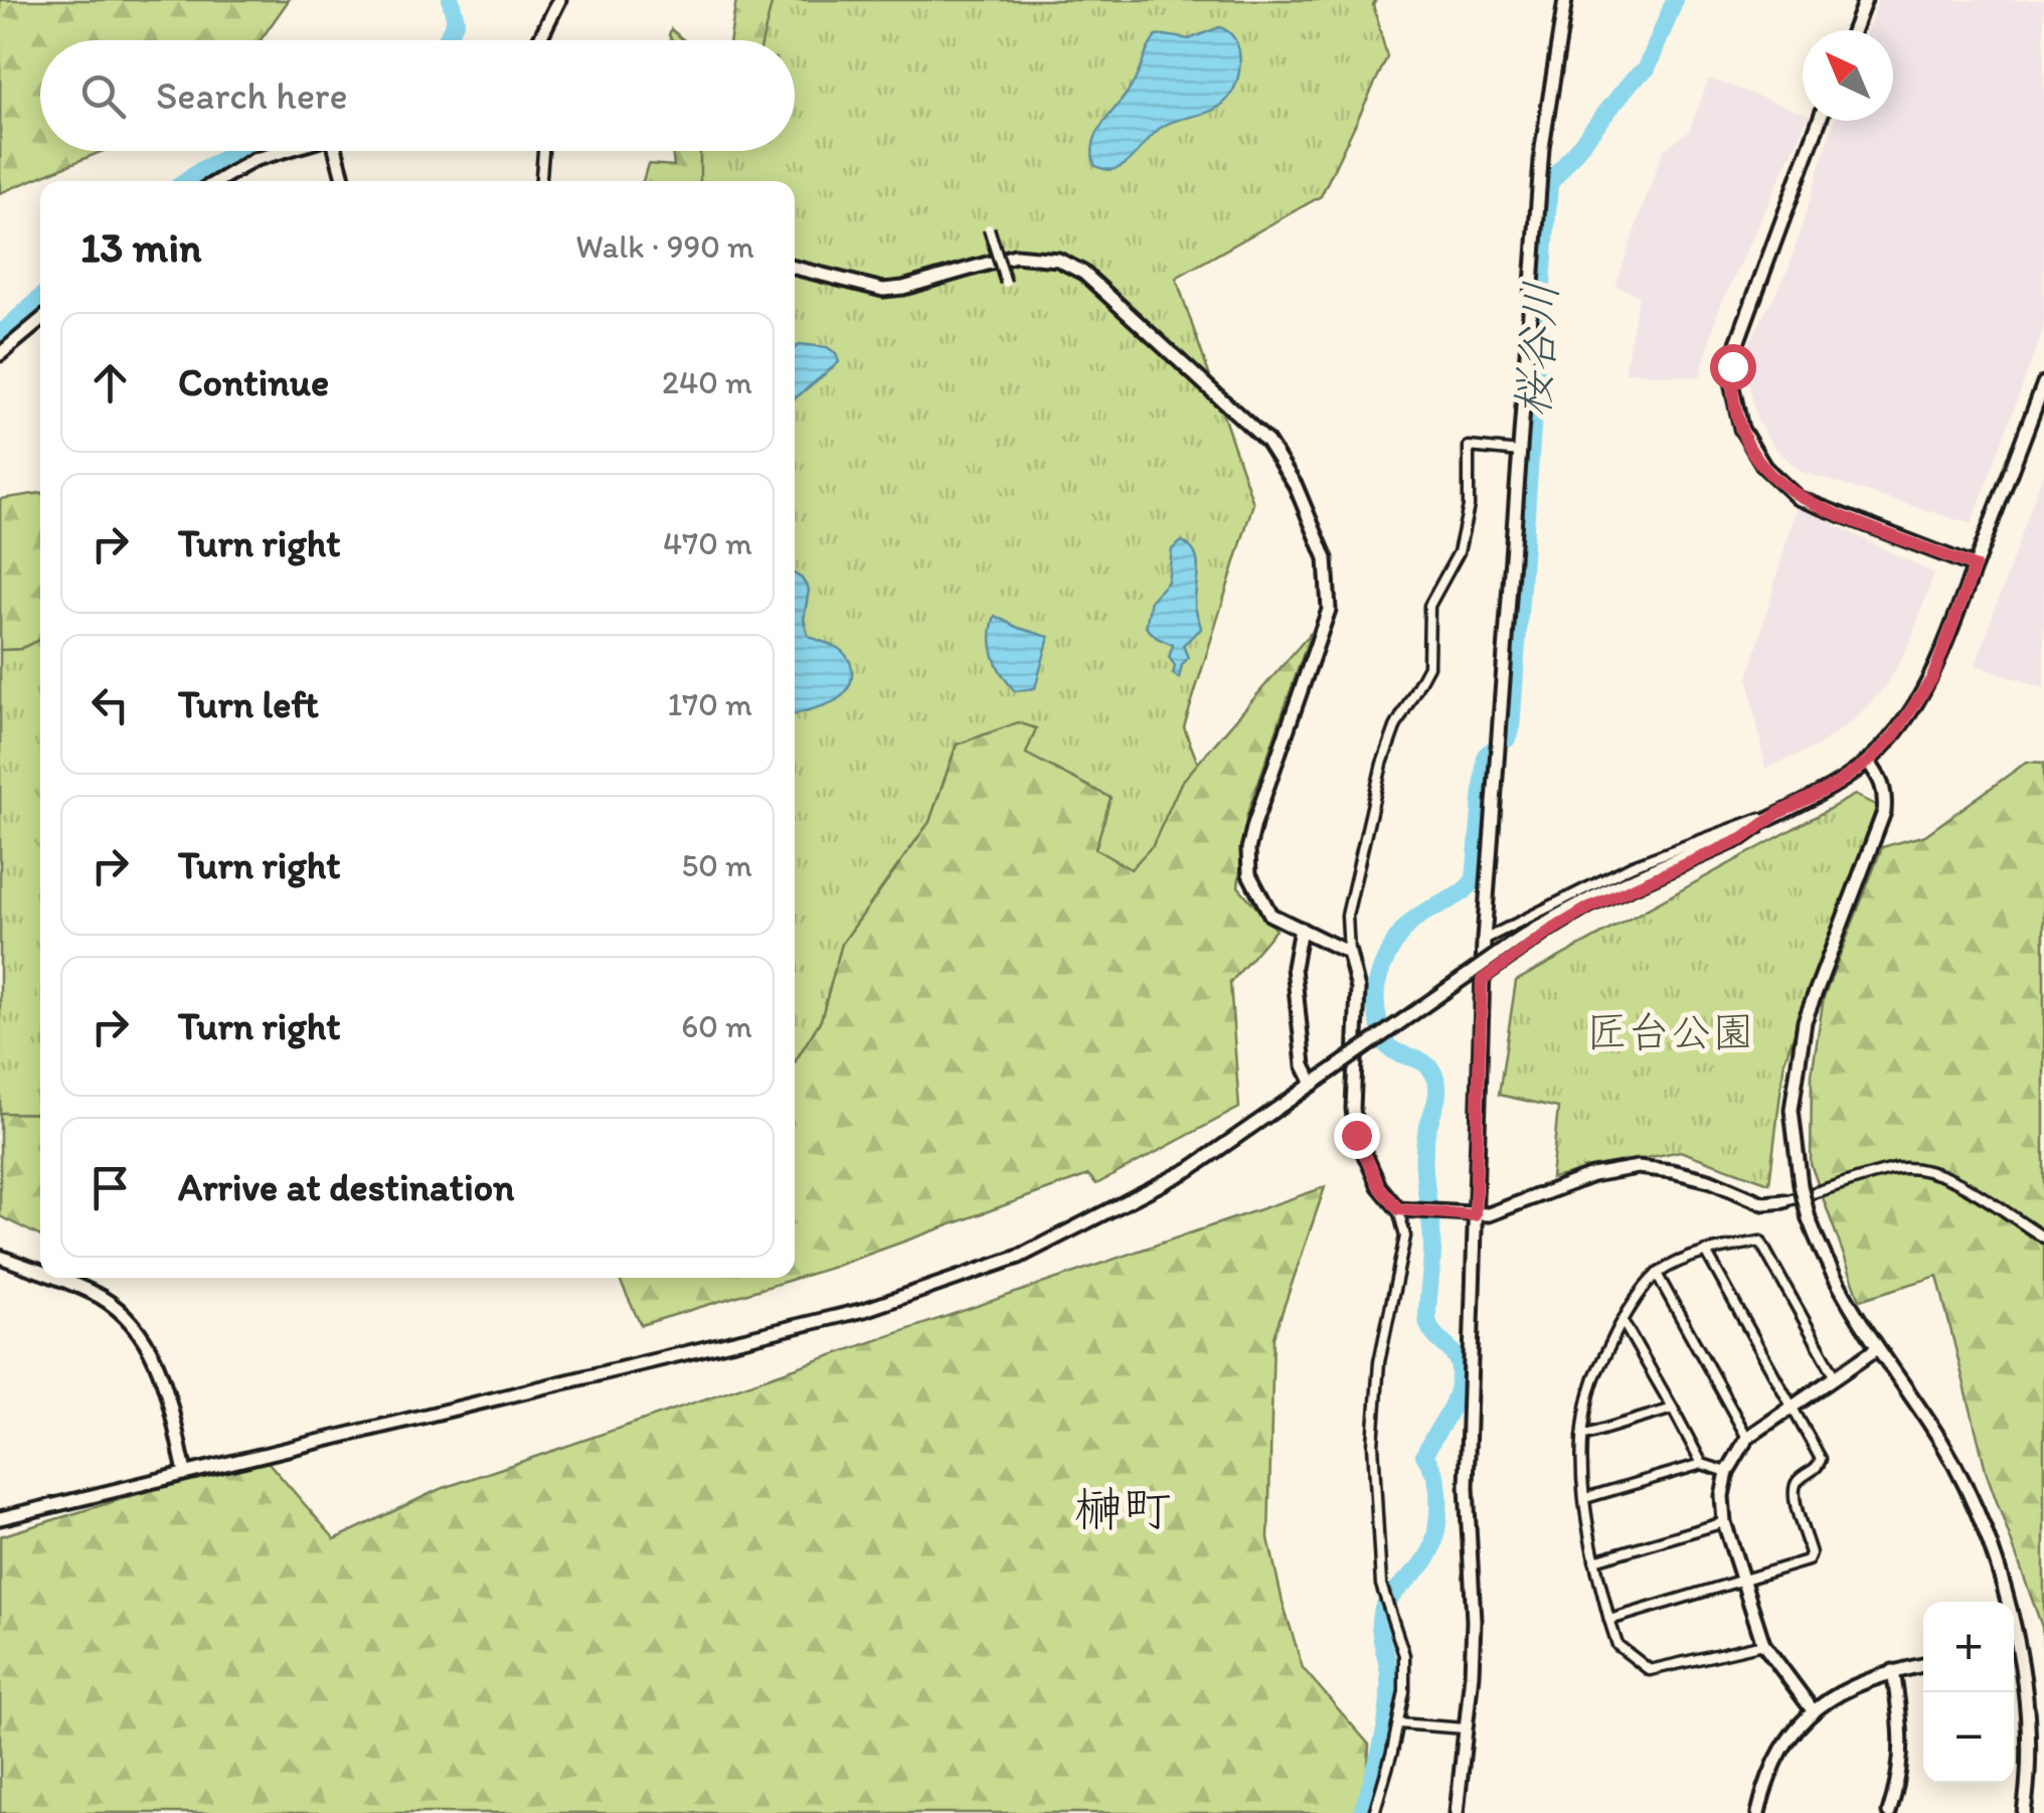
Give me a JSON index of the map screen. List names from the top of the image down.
{
  "districts": ["榊町"],
  "water": ["桜谷川"],
  "parks": ["匠台公園"],
  "north": "top left",
  "page": {
    "search": "Search here",
    "heading": ["13 min", "Walk · 990 m"],
    "list": [
      ["Continue", "240 m"],
      ["Turn right", "470 m"],
      ["Turn left", "170 m"],
      ["Turn right", "50 m"],
      ["Turn right", "60 m"],
      "Arrive at destination"
    ],
    "map_buttons": ["+", "−"]
  }
}
